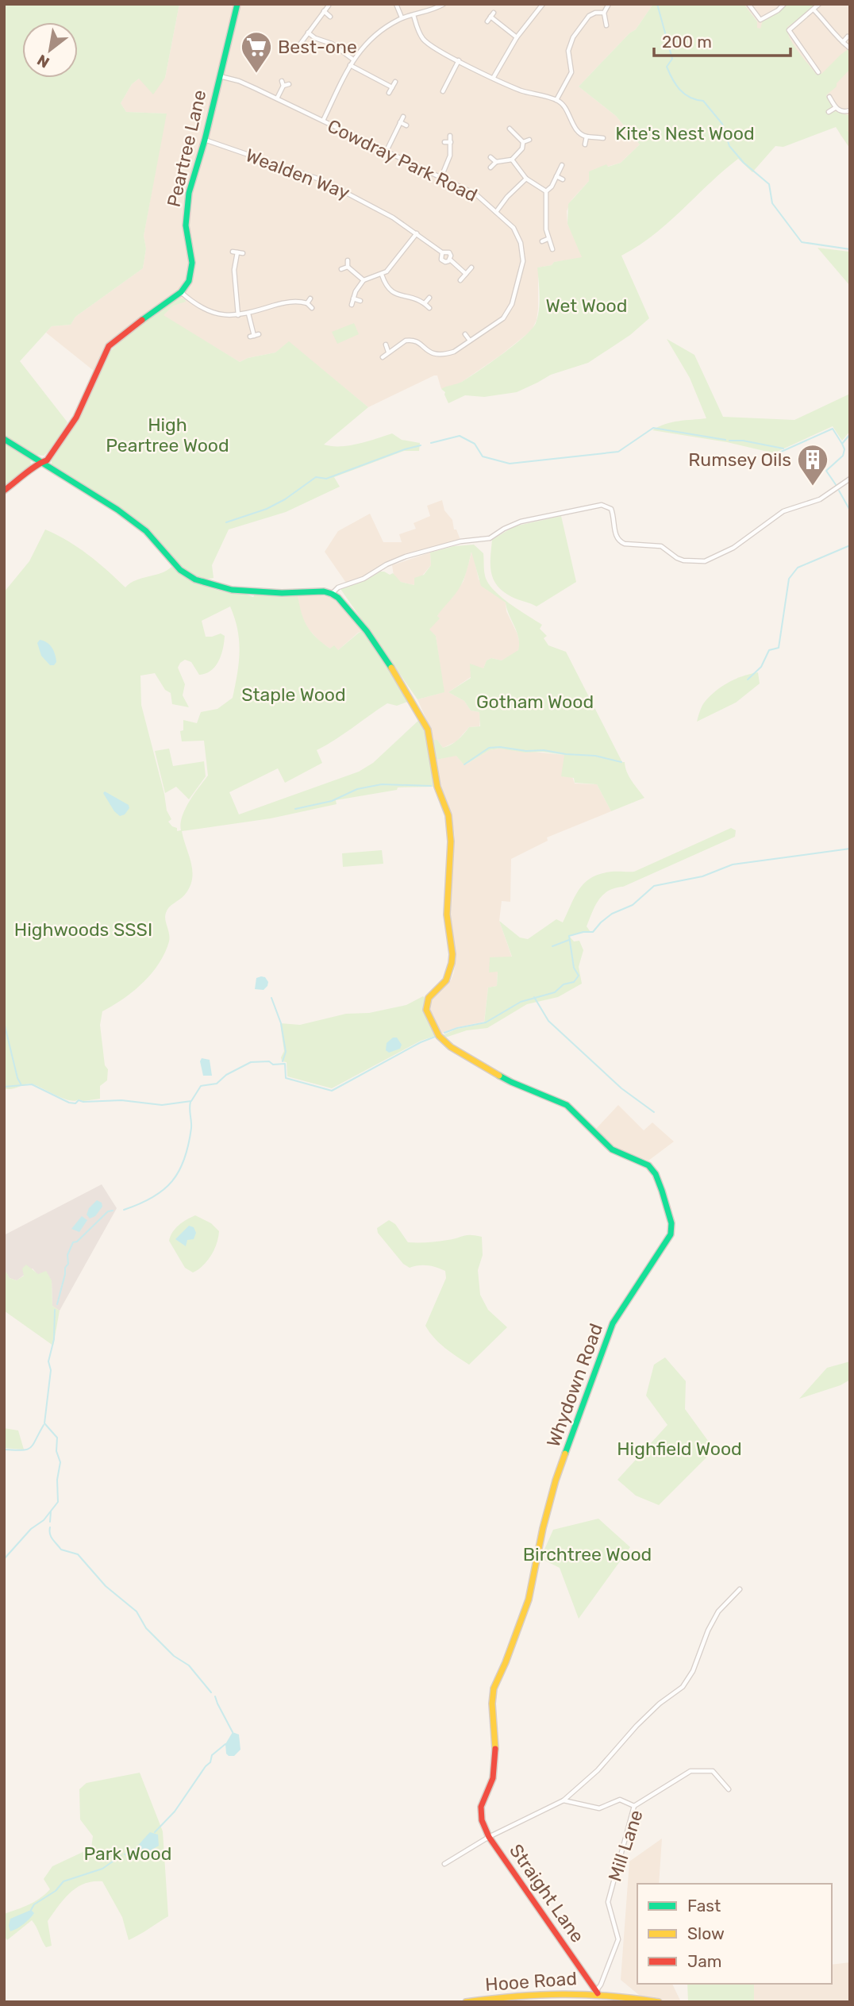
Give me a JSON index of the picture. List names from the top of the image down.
{
  "streets": {
    "street": [
      "Peartree Lane",
      "Cowdray Park Road",
      "Wealden Way",
      "Whydown Road",
      "Mill Lane",
      "Straight Lane",
      "Hooe Road"
    ]
  },
  "crossings": [
    ["Peartree Lane", "Cowdray Park Road"],
    ["Peartree Lane", "Wealden Way"],
    ["Whydown Road", "Straight Lane"],
    ["Mill Lane", "Straight Lane"],
    ["Mill Lane", "Hooe Road"],
    ["Straight Lane", "Hooe Road"]
  ],
  "parks": [
    "Kite's Nest Wood",
    "Wet Wood",
    "High Peartree Wood",
    "Staple Wood",
    "Gotham Wood",
    "Highwoods SSSI",
    "Highfield Wood",
    "Birchtree Wood",
    "Park Wood"
  ],
  "places": {
    "supermarket": ["Best-one"],
    "building": ["Rumsey Oils"]
  },
  "legend": ["Fast", "Slow", "Jam"],
  "scale_bar": "200 m",
  "north": "bottom left"
}
